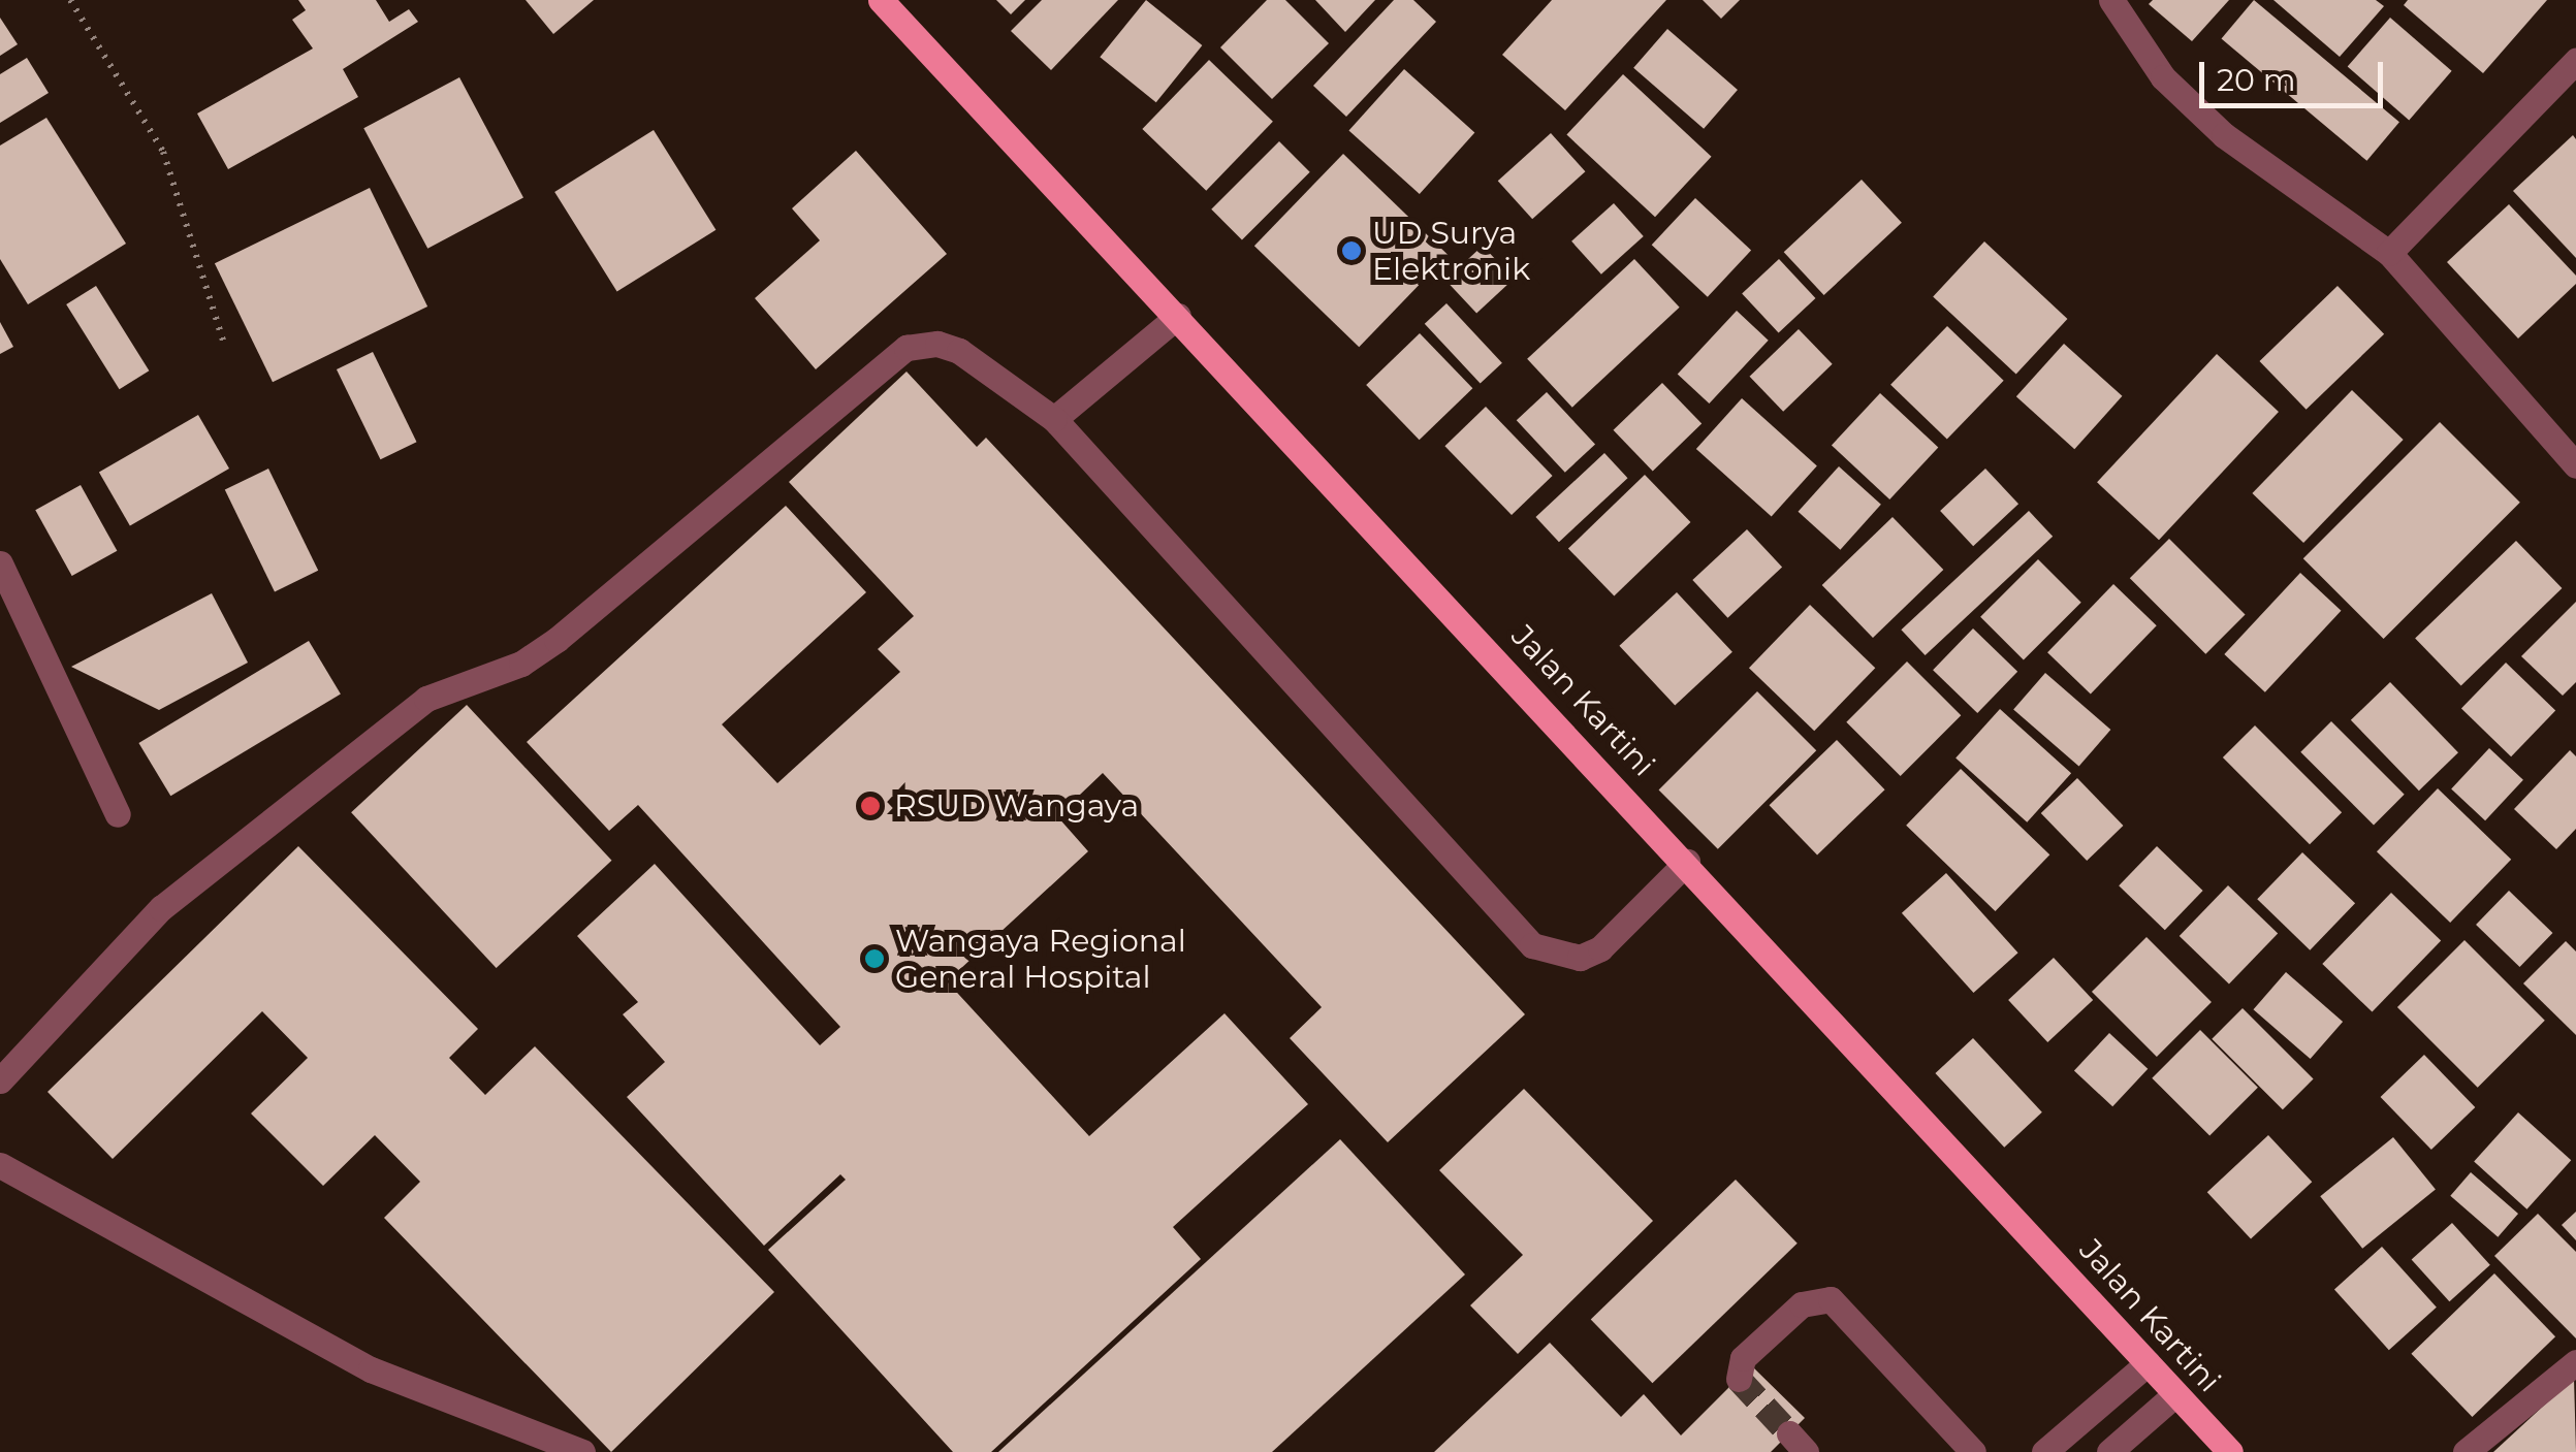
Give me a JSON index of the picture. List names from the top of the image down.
{
  "streets": {
    "main road": ["Jalan Kartini"]
  },
  "places": ["UD Surya Elektronik", "RSUD Wangaya", "Wangaya Regional General Hospital"],
  "scale_bar": "20 m"
}
